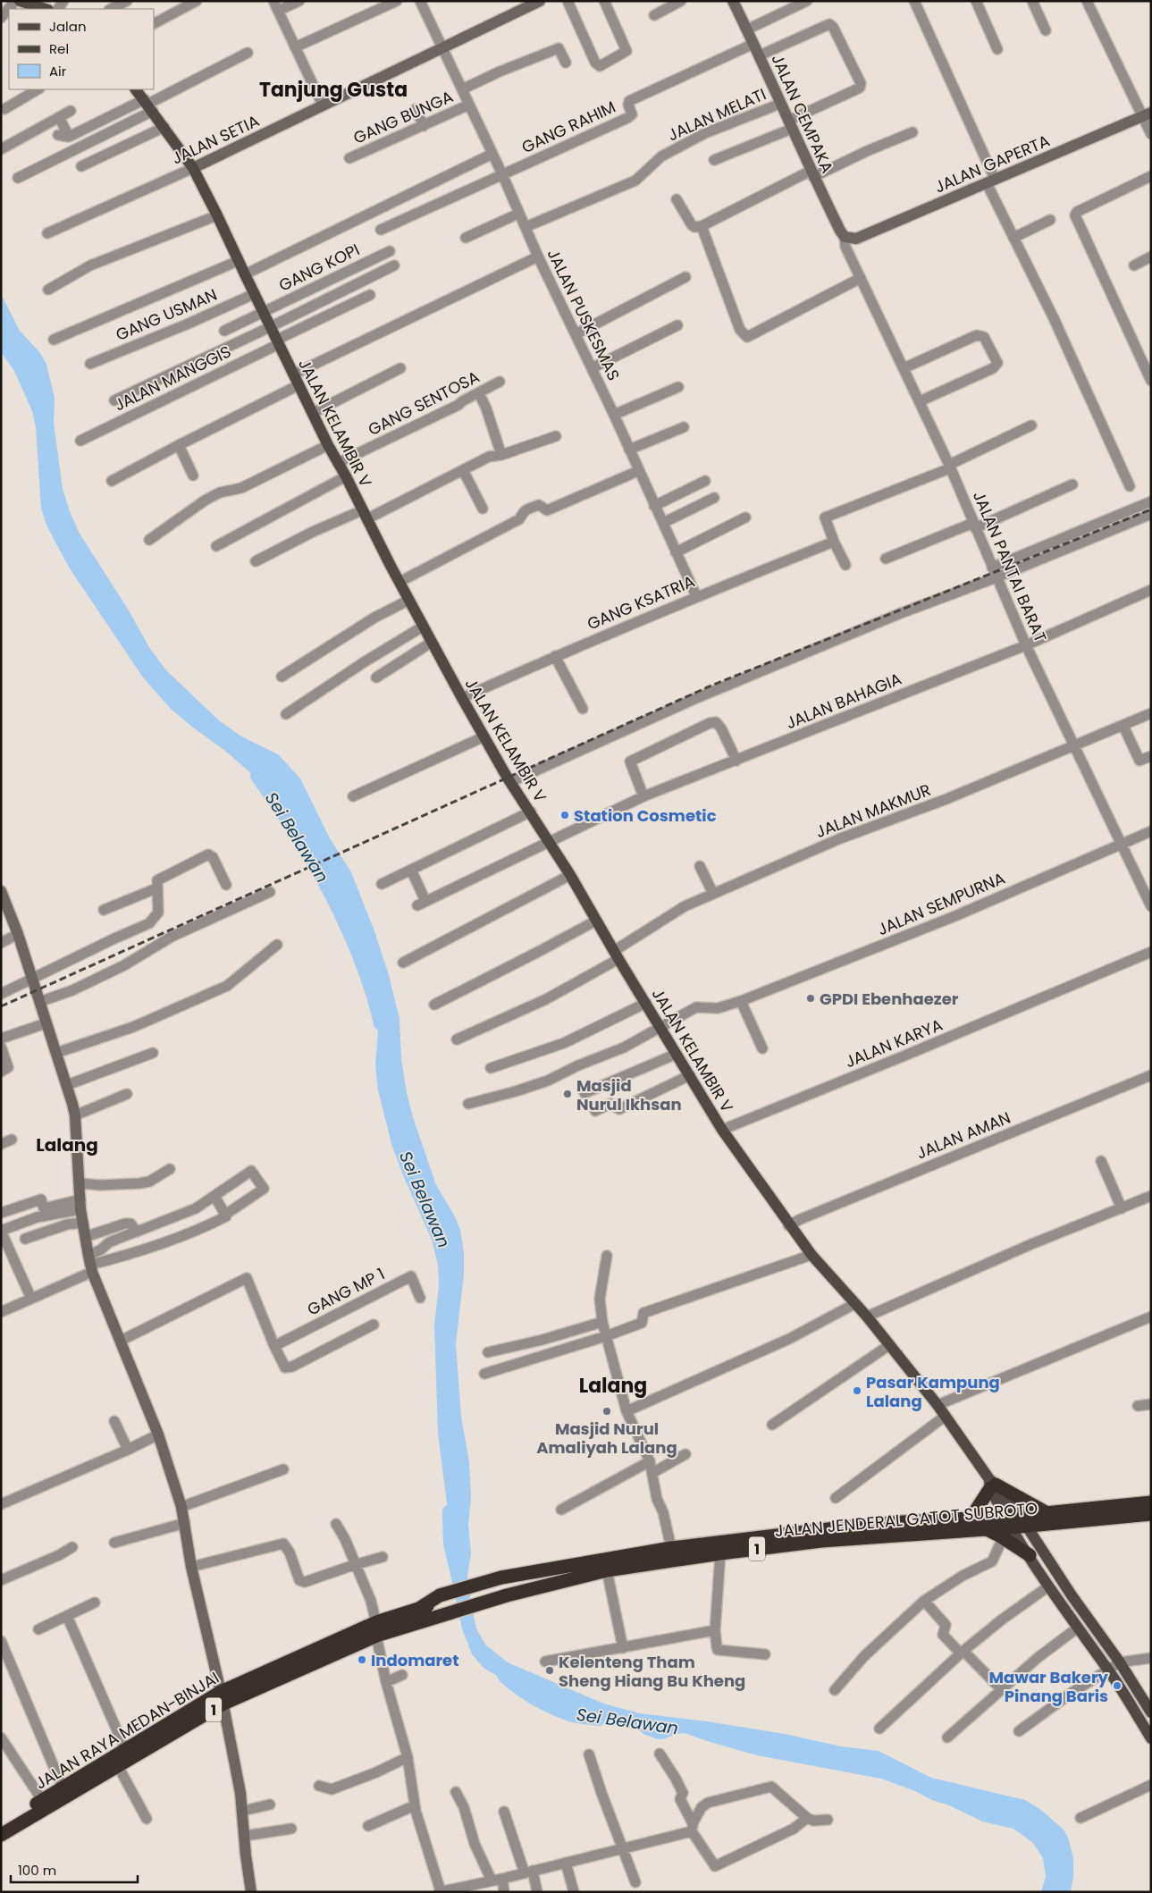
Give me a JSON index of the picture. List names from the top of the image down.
{
  "streets": {
    "highway": ["JALAN JENDERAL GATOT SUBROTO", "1", "JALAN RAYA MEDAN-BINJAI"],
    "main road": ["JALAN KELAMBIR V"],
    "street": [
      "JALAN CEMPAKA",
      "JALAN MELATI",
      "GANG BUNGA",
      "GANG RAHIM",
      "JALAN SETIA",
      "JALAN GAPERTA",
      "GANG KOPI",
      "GANG USMAN",
      "JALAN PUSKESMAS",
      "JALAN MANGGIS",
      "GANG SENTOSA",
      "JALAN PANTAI BARAT",
      "GANG KSATRIA",
      "JALAN BAHAGIA",
      "JALAN MAKMUR",
      "JALAN SEMPURNA",
      "JALAN KARYA",
      "JALAN AMAN",
      "GANG MP 1"
    ]
  },
  "crossings": [
    ["JALAN CEMPAKA", "JALAN MELATI"],
    ["JALAN CEMPAKA", "GANG RAHIM"],
    ["JALAN CEMPAKA", "JALAN GAPERTA"],
    ["JALAN CEMPAKA", "JALAN PANTAI BARAT"],
    ["JALAN MELATI", "JALAN PUSKESMAS"],
    ["GANG BUNGA", "JALAN PUSKESMAS"],
    ["GANG RAHIM", "JALAN PUSKESMAS"],
    ["JALAN SETIA", "JALAN PUSKESMAS"],
    ["JALAN SETIA", "JALAN KELAMBIR V"],
    ["JALAN GAPERTA", "JALAN PANTAI BARAT"],
    ["GANG KOPI", "JALAN KELAMBIR V"],
    ["GANG USMAN", "JALAN KELAMBIR V"],
    ["JALAN PUSKESMAS", "GANG KSATRIA"],
    ["JALAN MANGGIS", "JALAN KELAMBIR V"],
    ["GANG SENTOSA", "JALAN KELAMBIR V"],
    ["JALAN KELAMBIR V", "GANG KSATRIA"],
    ["JALAN KELAMBIR V", "JALAN BAHAGIA"],
    ["JALAN KELAMBIR V", "JALAN MAKMUR"],
    ["JALAN KELAMBIR V", "JALAN SEMPURNA"],
    ["JALAN KELAMBIR V", "JALAN KARYA"],
    ["JALAN KELAMBIR V", "JALAN AMAN"],
    ["JALAN KELAMBIR V", "JALAN JENDERAL GATOT SUBROTO"],
    ["JALAN PANTAI BARAT", "JALAN BAHAGIA"],
    ["JALAN PANTAI BARAT", "JALAN MAKMUR"],
    ["JALAN PANTAI BARAT", "JALAN SEMPURNA"],
    ["JALAN JENDERAL GATOT SUBROTO", "JALAN RAYA MEDAN-BINJAI"]
  ],
  "districts": ["Tanjung Gusta", "Lalang", "Lalang"],
  "water": ["Sei Belawan"],
  "places": [
    "Station Cosmetic",
    "GPDI Ebenhaezer",
    "Masjid Nurul Ikhsan",
    "Pasar Kampung Lalang",
    "Masjid Nurul Amaliyah Lalang",
    "Indomaret",
    "Kelenteng Tham Sheng Hiang Bu Kheng",
    "Mawar Bakery Pinang Baris"
  ],
  "legend": ["Jalan", "Rel", "Air"],
  "scale_bar": "100 m"
}
